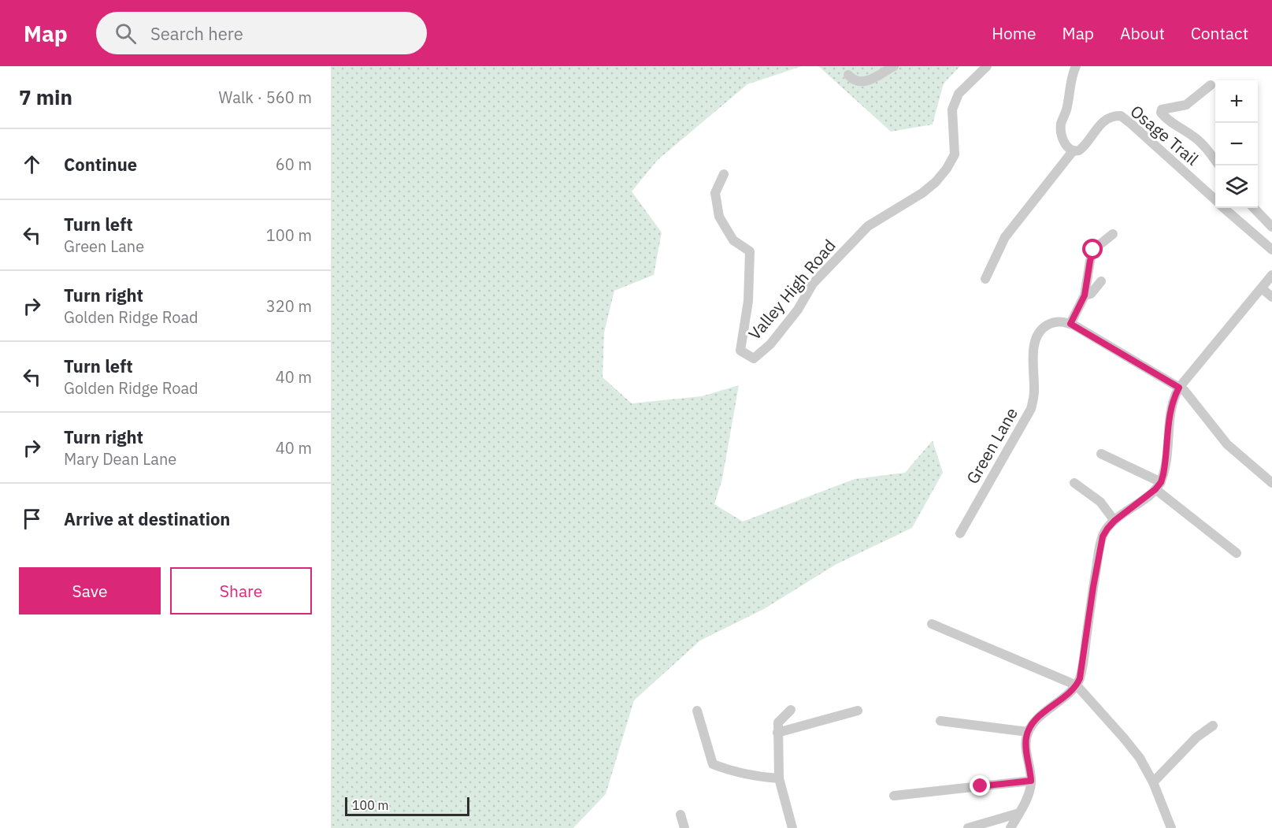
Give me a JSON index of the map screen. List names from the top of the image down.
{
  "streets": {
    "street": ["Osage Trail", "Valley High Road", "Green Lane"]
  },
  "scale_bar": "100 m",
  "page": {
    "header": "Map",
    "search": "Search here",
    "nav": [
      "Home",
      "Map",
      "About",
      "Contact"
    ],
    "heading": ["7 min", "Walk · 560 m"],
    "map_buttons": ["+", "−"],
    "list": [
      ["Continue", "60 m"],
      ["Turn left", "Green Lane", "100 m"],
      ["Turn right", "Golden Ridge Road", "320 m"],
      ["Turn left", "Golden Ridge Road", "40 m"],
      ["Turn right", "Mary Dean Lane", "40 m"],
      "Arrive at destination"
    ],
    "buttons": ["Save", "Share"],
    "scale": "100 m"
  }
}
